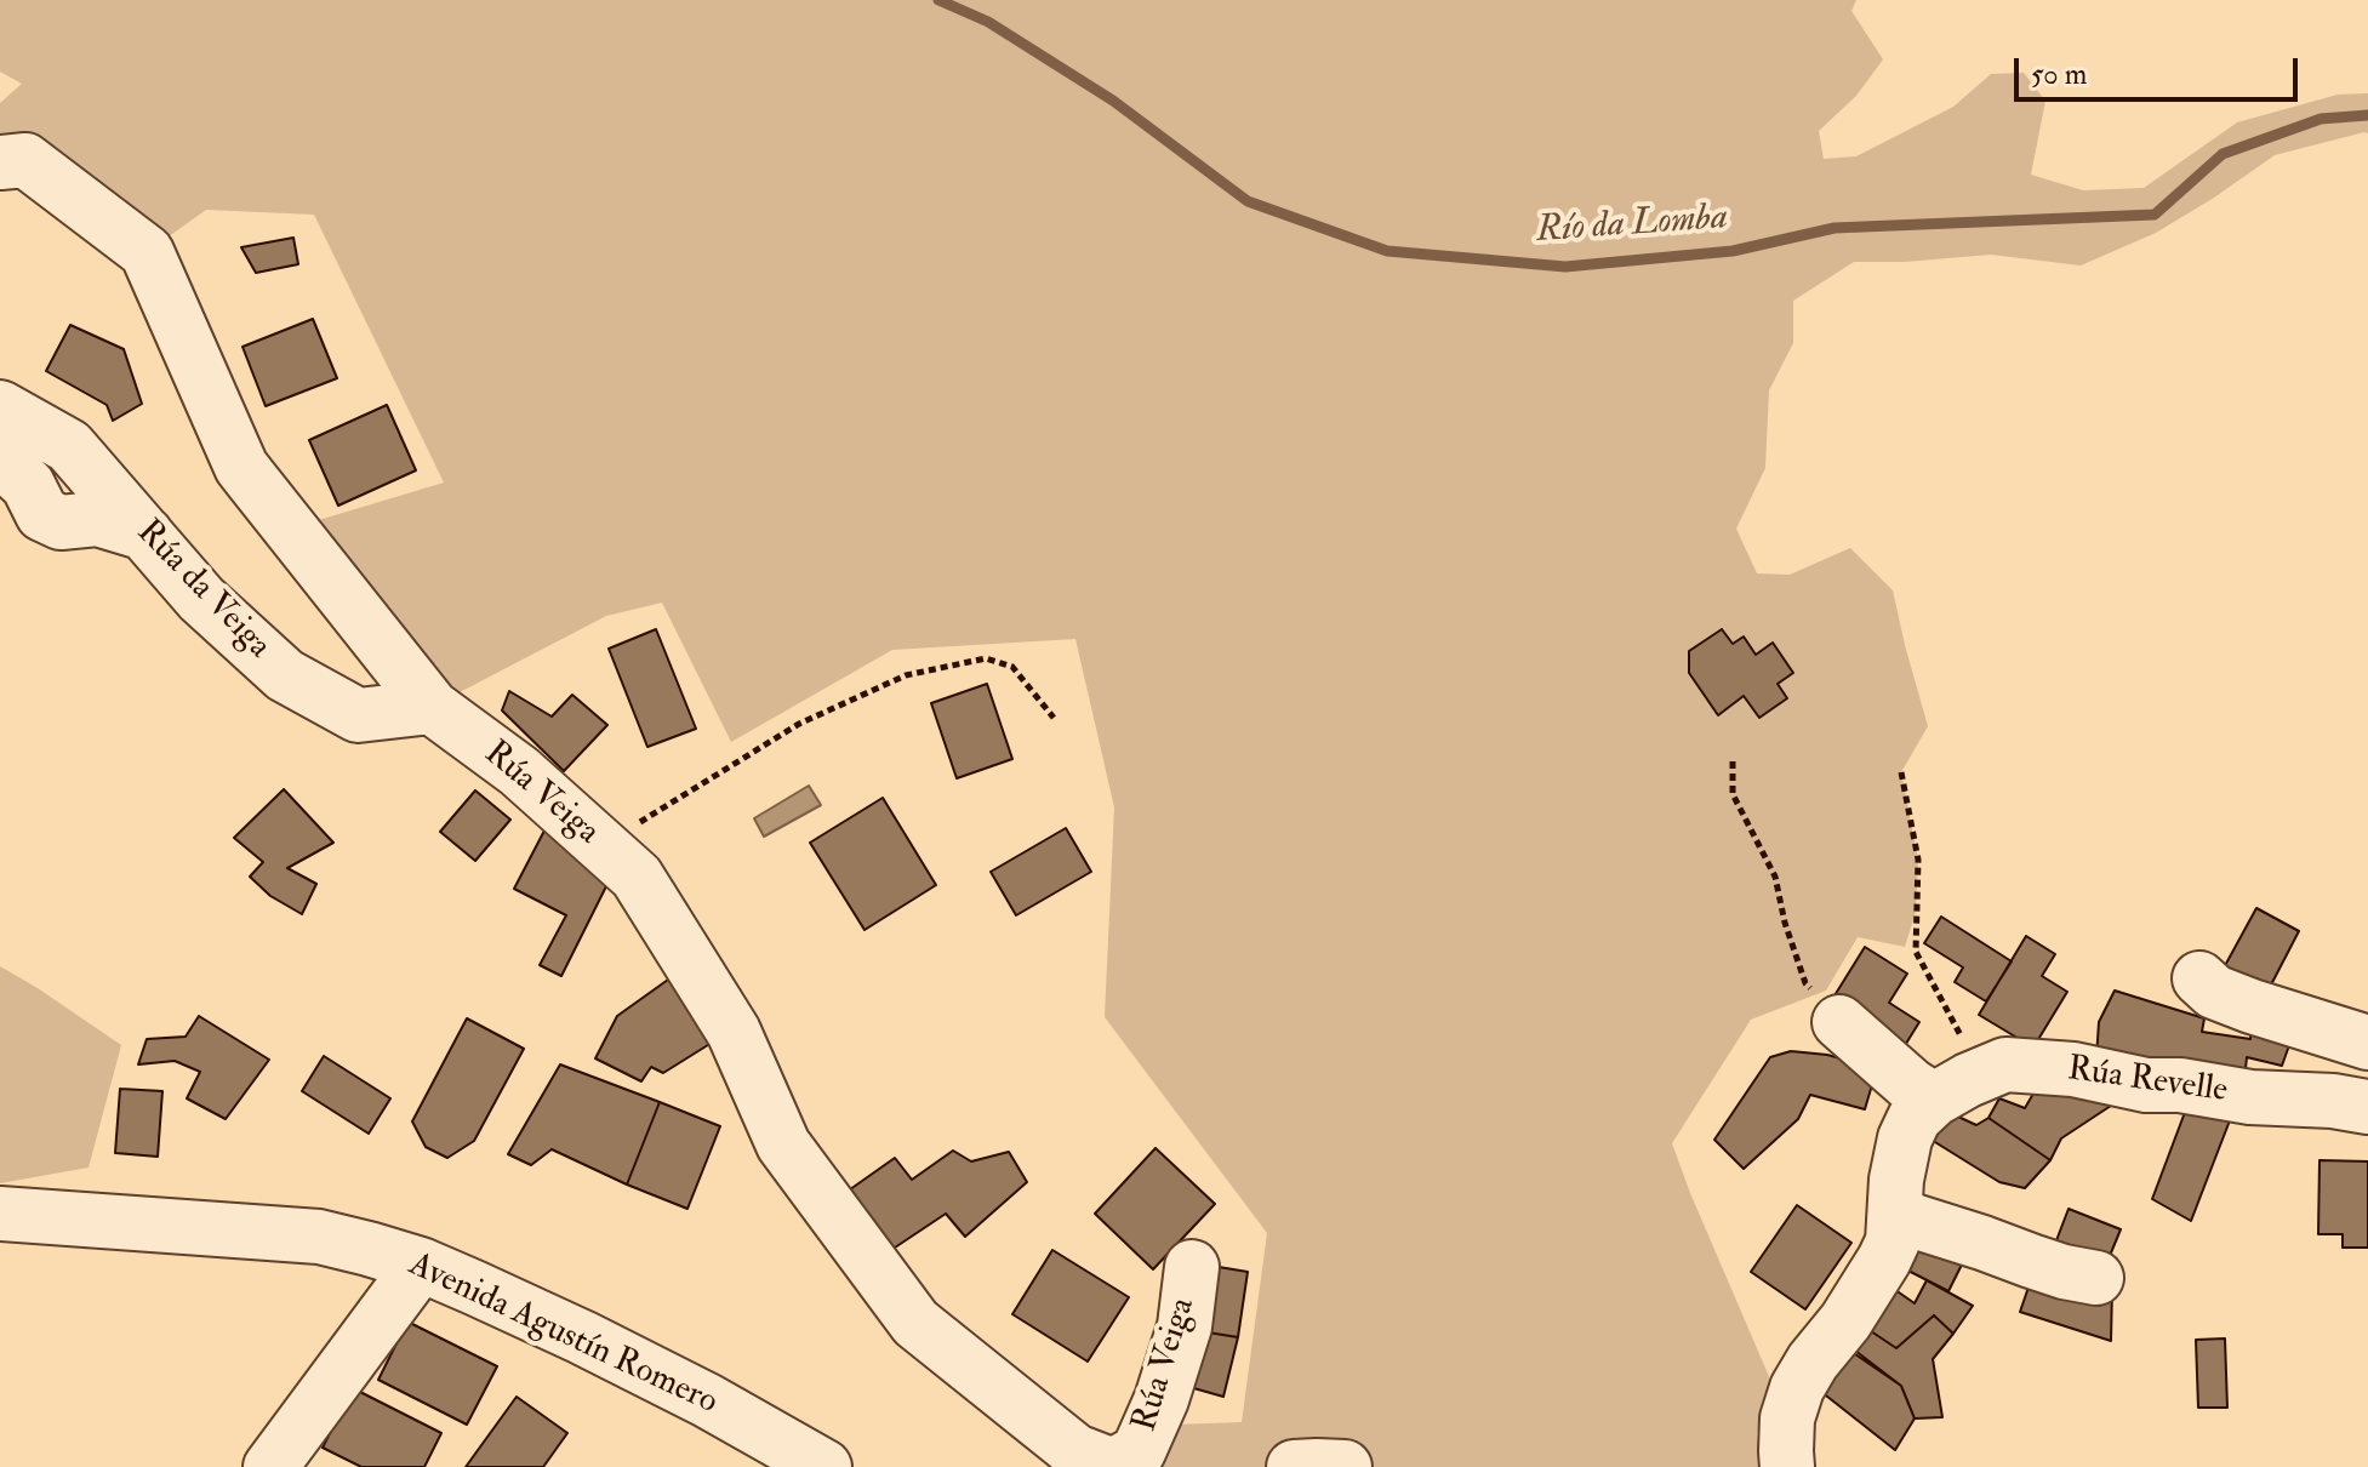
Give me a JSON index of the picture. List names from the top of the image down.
{
  "streets": {
    "street": [
      "Rúa da Veiga",
      "Rúa Veiga",
      "Rúa Revelle",
      "Avenida Agustín Romero"
    ]
  },
  "crossings": [
    ["Rúa da Veiga", "Rúa Veiga"]
  ],
  "water": ["Río da Lomba"],
  "scale_bar": "50 m"
}
